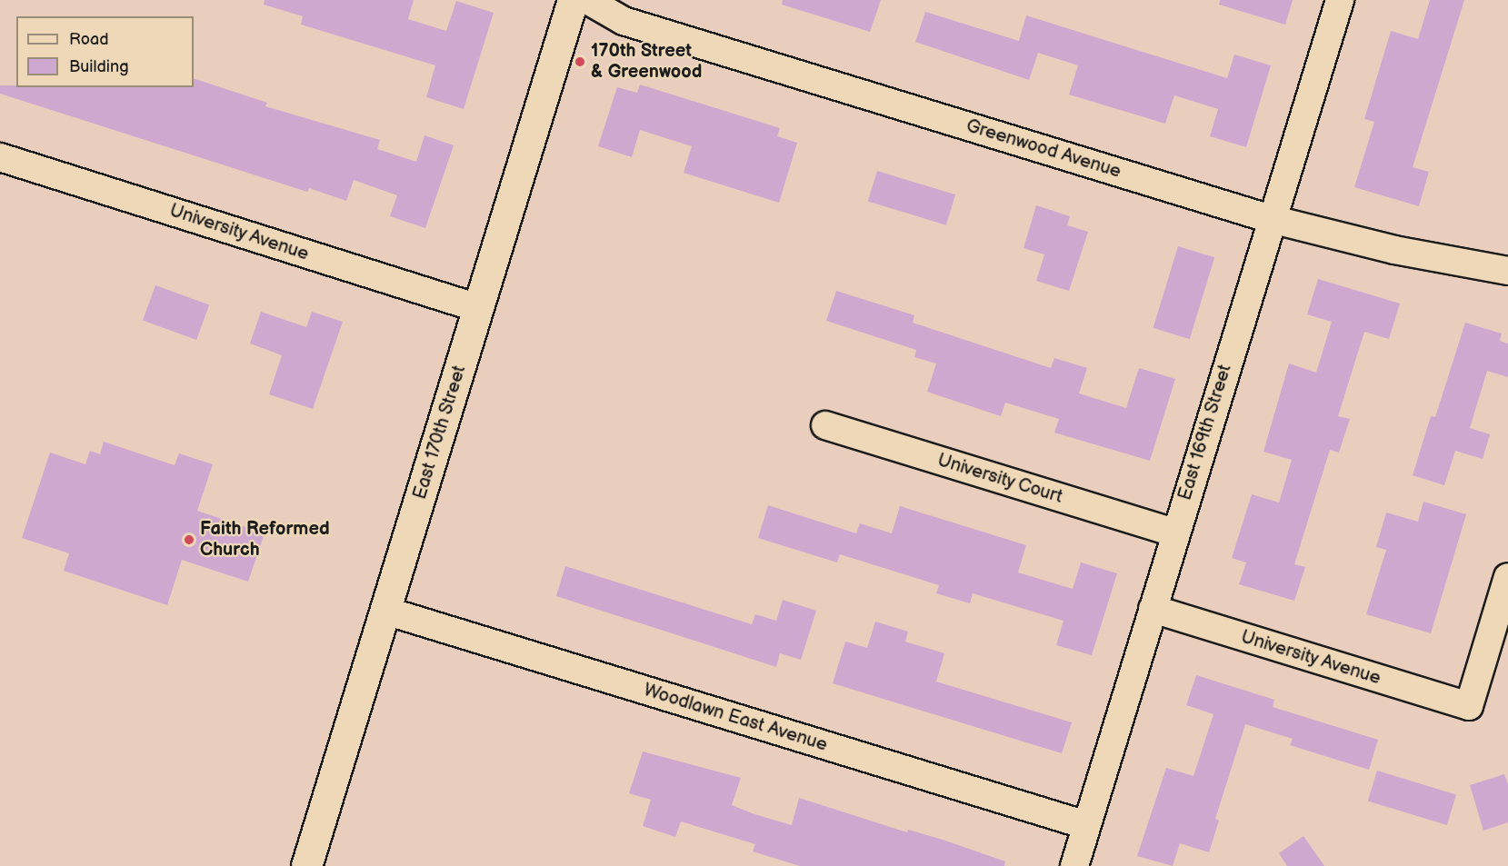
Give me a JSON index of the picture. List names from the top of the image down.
{
  "streets": {
    "street": [
      "Greenwood Avenue",
      "University Avenue",
      "East 170th Street",
      "East 169th Street",
      "University Court",
      "Woodlawn East Avenue"
    ]
  },
  "crossings": [
    ["Greenwood Avenue", "East 169th Street"],
    ["University Avenue", "East 170th Street"],
    ["University Avenue", "East 169th Street"],
    ["East 170th Street", "Woodlawn East Avenue"],
    ["East 169th Street", "University Court"],
    ["East 169th Street", "Woodlawn East Avenue"]
  ],
  "places": ["170th Street & Greenwood", "Faith Reformed Church"],
  "legend": ["Road", "Building"]
}
